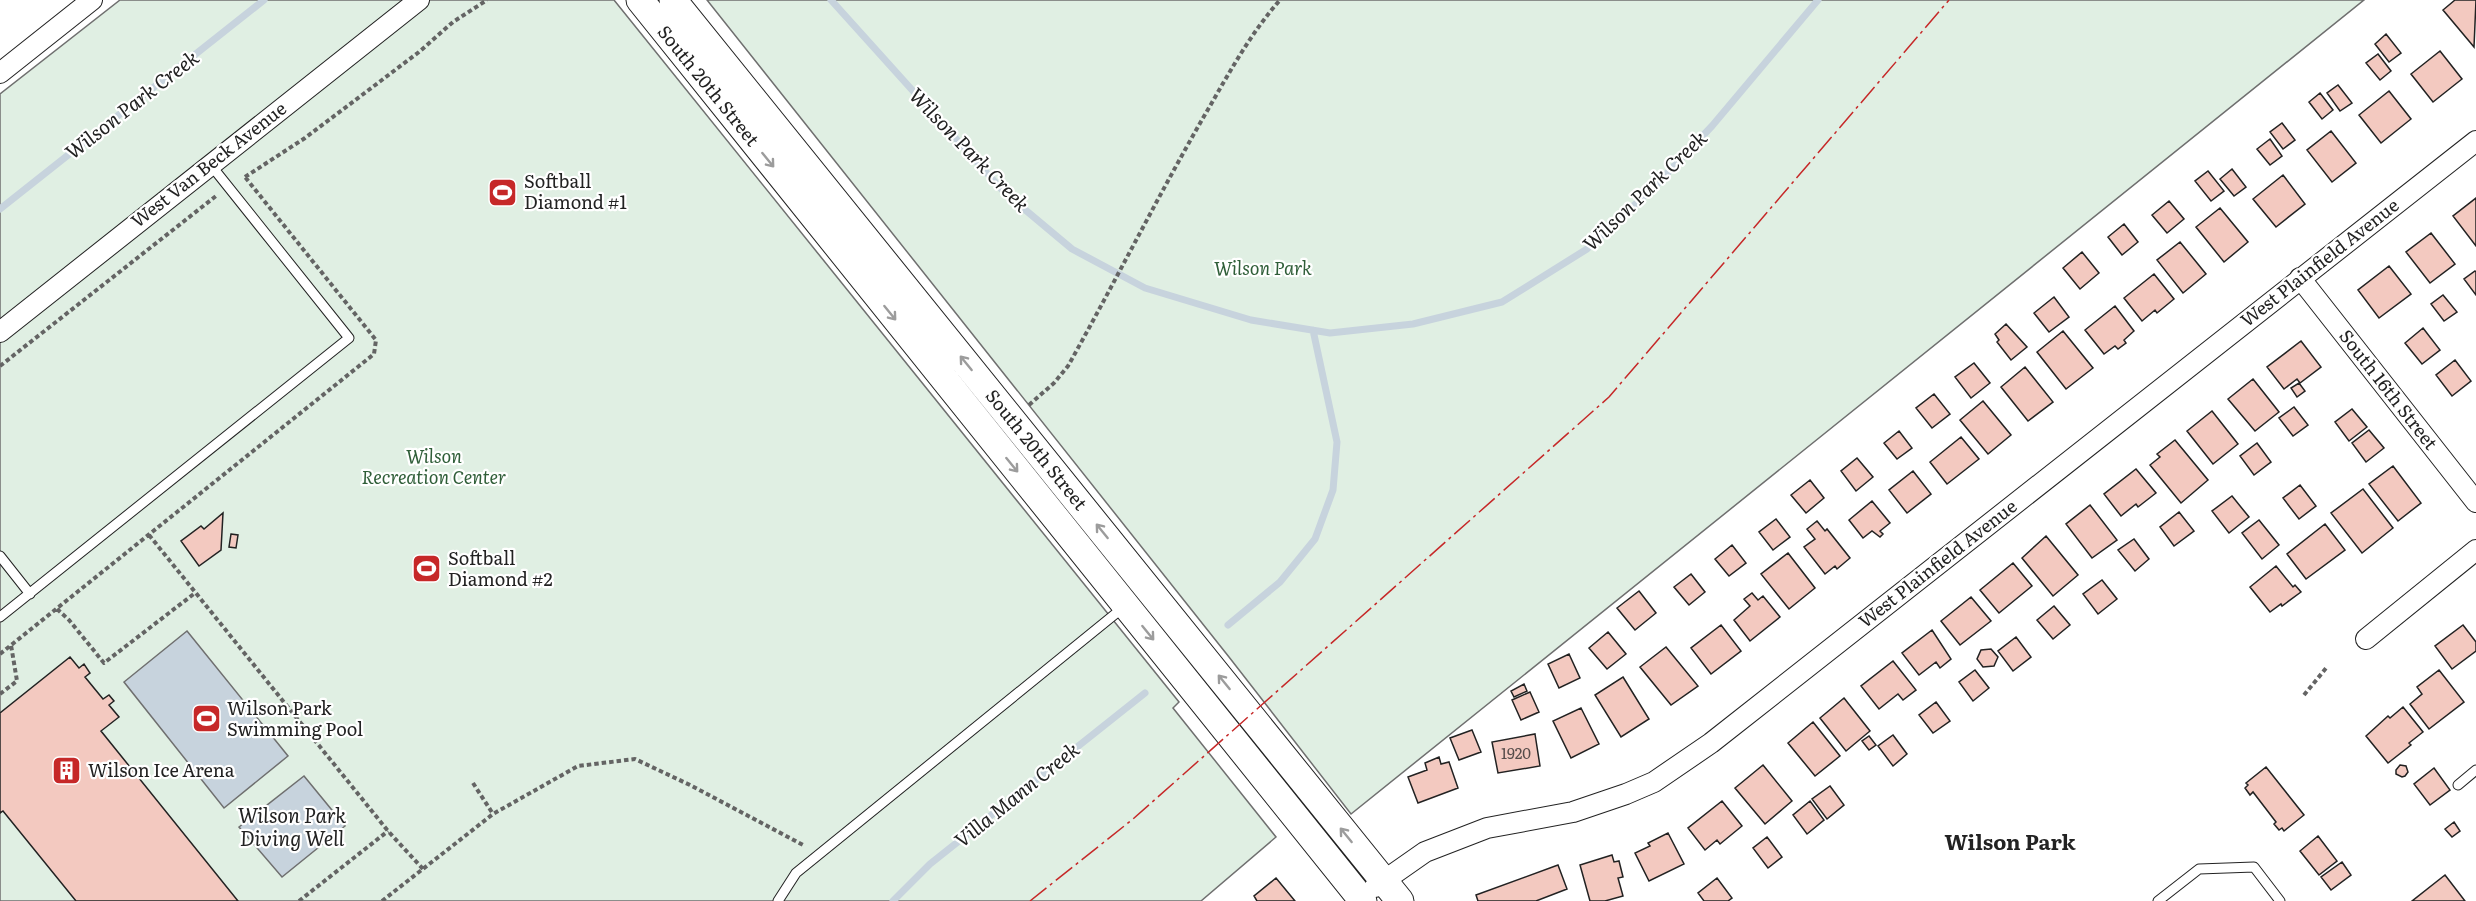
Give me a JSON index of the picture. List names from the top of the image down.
{
  "streets": {
    "street": [
      "South 20th Street",
      "West Van Beck Avenue",
      "West Plainfield Avenue",
      "South 16th Street"
    ]
  },
  "crossings": [
    ["South 20th Street", "West Plainfield Avenue"],
    ["West Plainfield Avenue", "South 16th Street"]
  ],
  "districts": ["Wilson Park"],
  "water": ["Wilson Park Creek", "Villa Mann Creek", "Wilson Park Diving Well"],
  "parks": ["Wilson Park", "Wilson Recreation Center"],
  "places": {
    "sports": ["Softball Diamond #1", "Softball Diamond #2", "Wilson Park Swimming Pool"],
    "building": ["Wilson Ice Arena"]
  },
  "house_numbers": ["1920"]
}
